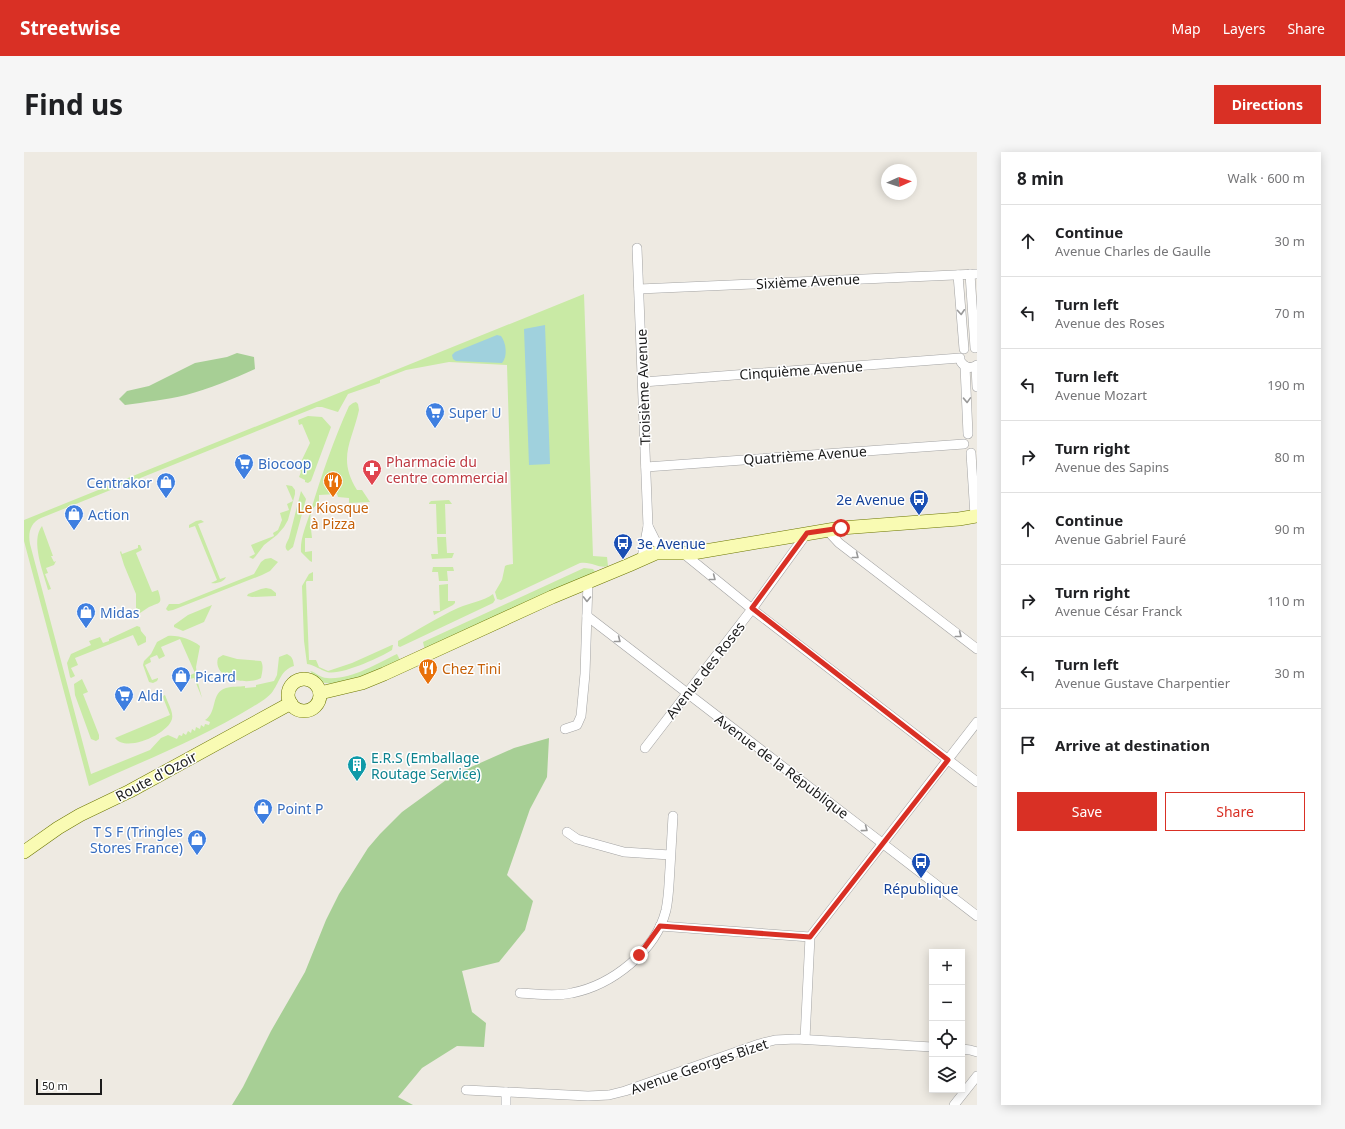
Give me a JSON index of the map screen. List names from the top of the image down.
{
  "streets": {
    "main road": ["Route d'Ozoir"],
    "street": [
      "Sixième Avenue",
      "Cinquième Avenue",
      "Troisième Avenue",
      "Quatrième Avenue",
      "Avenue des Roses",
      "Avenue de la République",
      "Avenue Georges Bizet"
    ]
  },
  "crossings": [
    ["Sixième Avenue", "Troisième Avenue"],
    ["Cinquième Avenue", "Troisième Avenue"],
    ["Troisième Avenue", "Quatrième Avenue"],
    ["Avenue des Roses", "Avenue de la République"]
  ],
  "one_way": ["Avenue de la République"],
  "places": {
    "supermarket": ["Super U", "Biocoop", "Aldi"],
    "pharmacy": ["Pharmacie du centre commercial"],
    "restaurant": ["Le Kiosque à Pizza", "Chez Tini"],
    "shop": [
      "Centrakor",
      "Action",
      "Midas",
      "Picard",
      "Point P",
      "T S F (Tringles Stores France)"
    ],
    "bus stop": ["2e Avenue", "3e Avenue", "République"],
    "building": ["E.R.S (Emballage Routage Service)"]
  },
  "scale_bar": "50 m",
  "north": "right",
  "page": {
    "header": "Streetwise",
    "nav": ["Map", "Layers", "Share"],
    "title": "Find us",
    "buttons": [
      "Directions",
      ["Save", "Share"]
    ],
    "heading": ["8 min", "Walk · 600 m"],
    "list": [
      ["Continue", "Avenue Charles de Gaulle", "30 m"],
      ["Turn left", "Avenue des Roses", "70 m"],
      ["Turn left", "Avenue Mozart", "190 m"],
      ["Turn right", "Avenue des Sapins", "80 m"],
      ["Continue", "Avenue Gabriel Fauré", "90 m"],
      ["Turn right", "Avenue César Franck", "110 m"],
      ["Turn left", "Avenue Gustave Charpentier", "30 m"],
      "Arrive at destination"
    ],
    "map_buttons": ["+", "−"],
    "scale": "50 m"
  }
}
